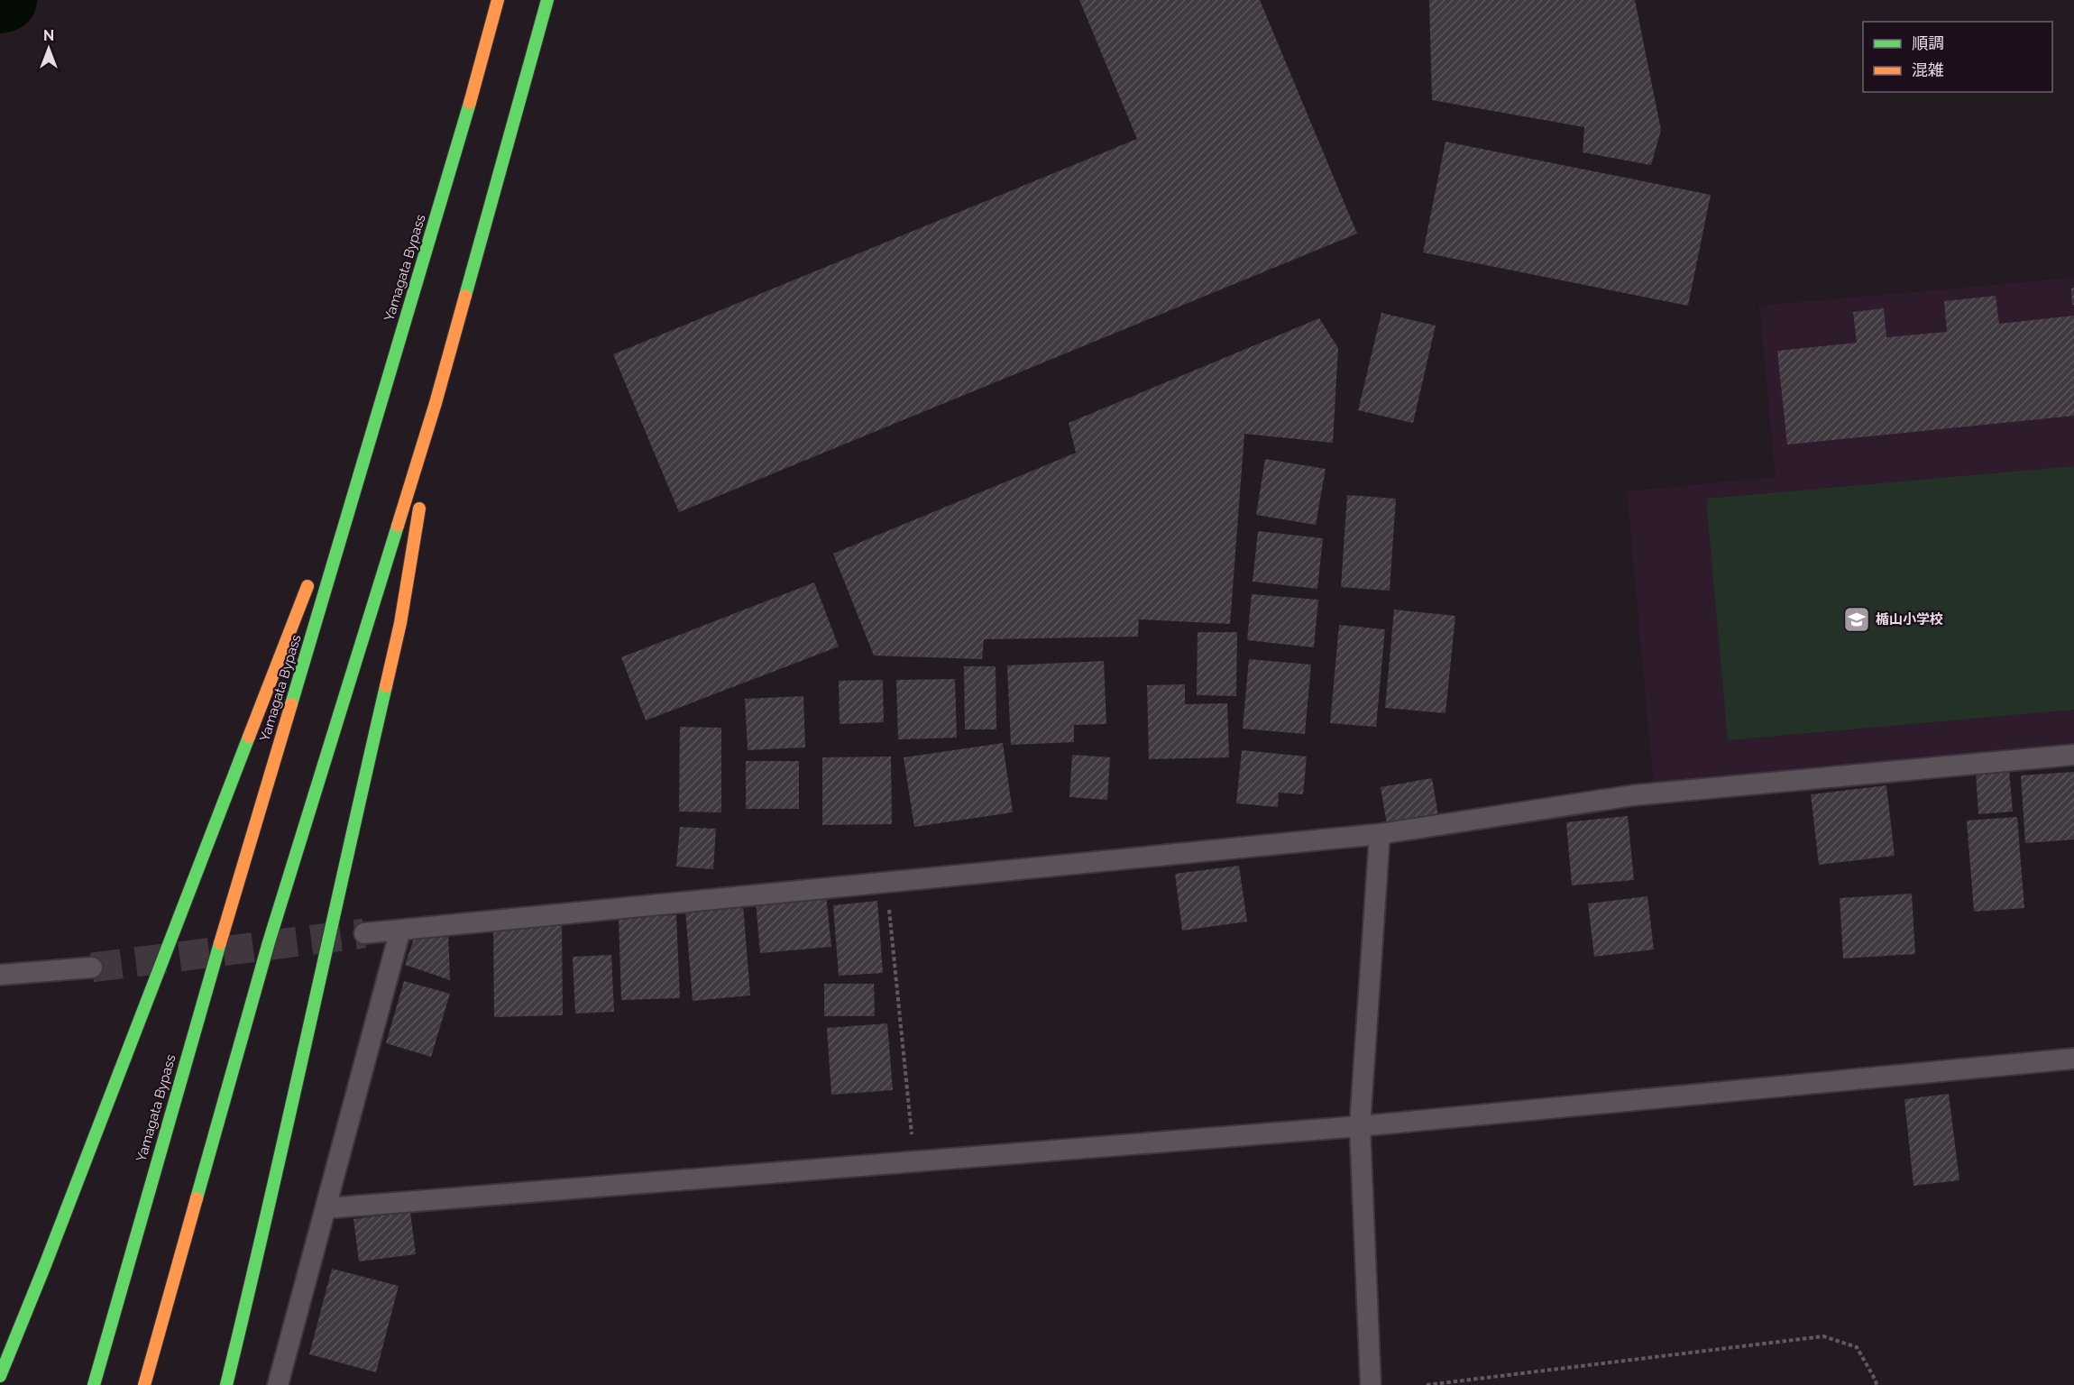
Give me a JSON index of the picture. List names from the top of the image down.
{
  "streets": {
    "highway": ["Yamagata Bypass"]
  },
  "places": {
    "school or university": ["楯山小学校"]
  },
  "legend": ["順調", "混雑"],
  "north": "top"
}
